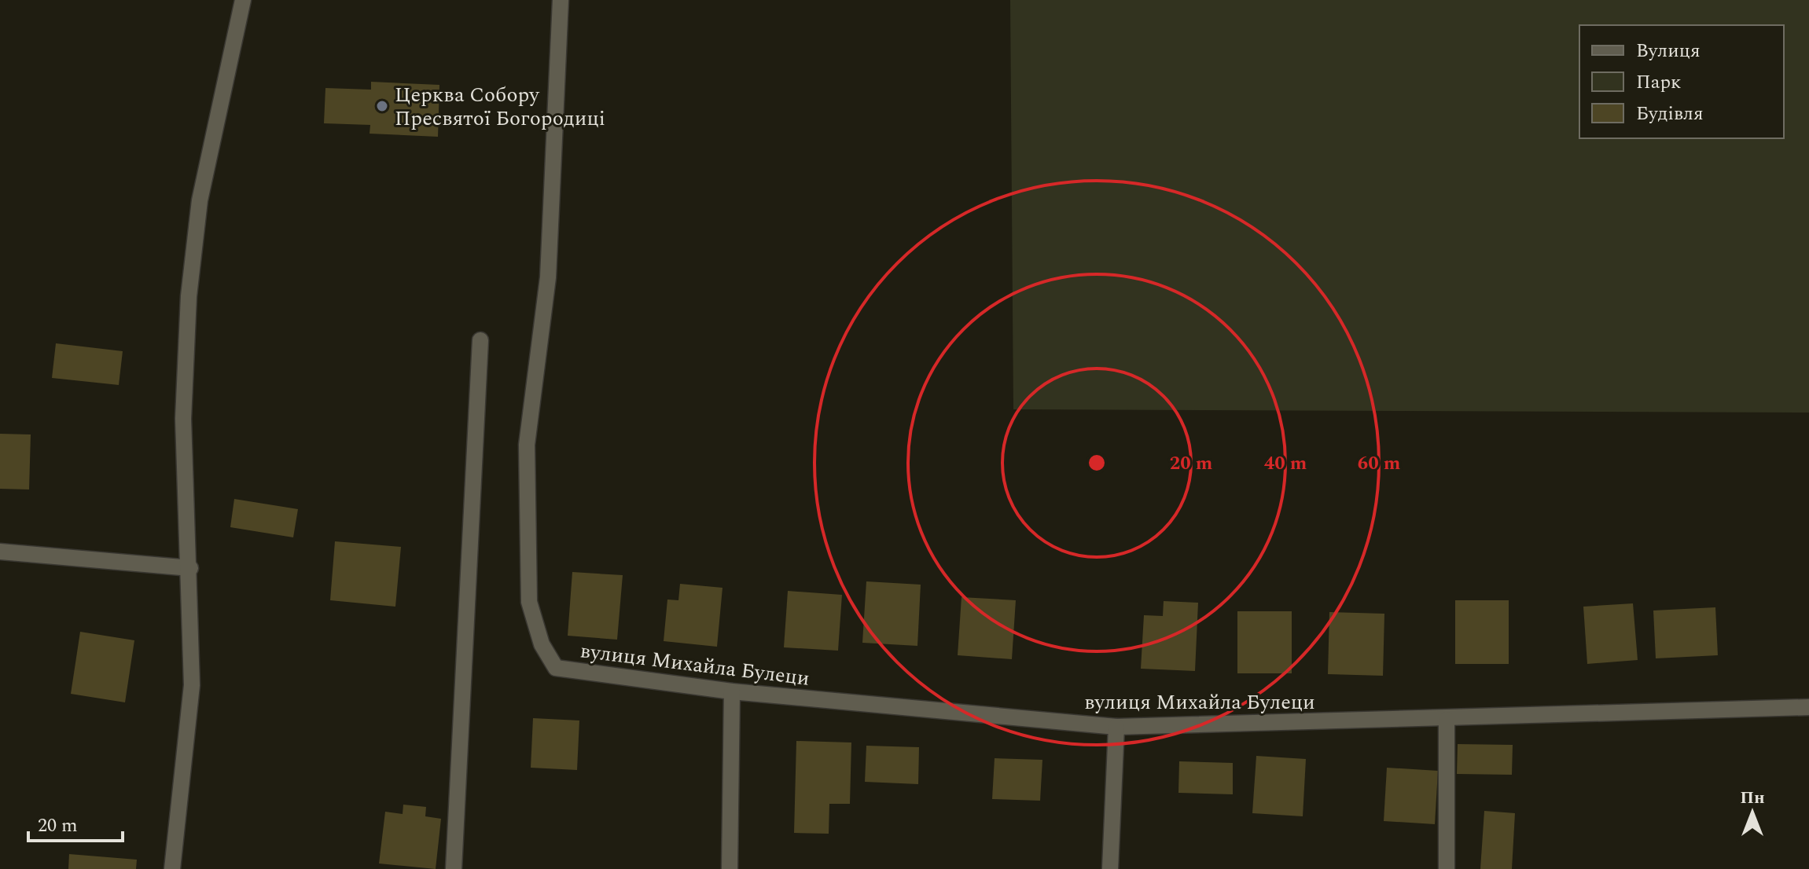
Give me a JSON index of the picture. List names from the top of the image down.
{
  "streets": {
    "street": ["вулиця Михайла Булеци"]
  },
  "places": ["Церква Собору Пресвятої Богородиці"],
  "legend": ["Вулиця", "Парк", "Будівля"],
  "scale_bar": "20 m",
  "north": "top",
  "rings": ["20 m", "40 m", "60 m"]
}
